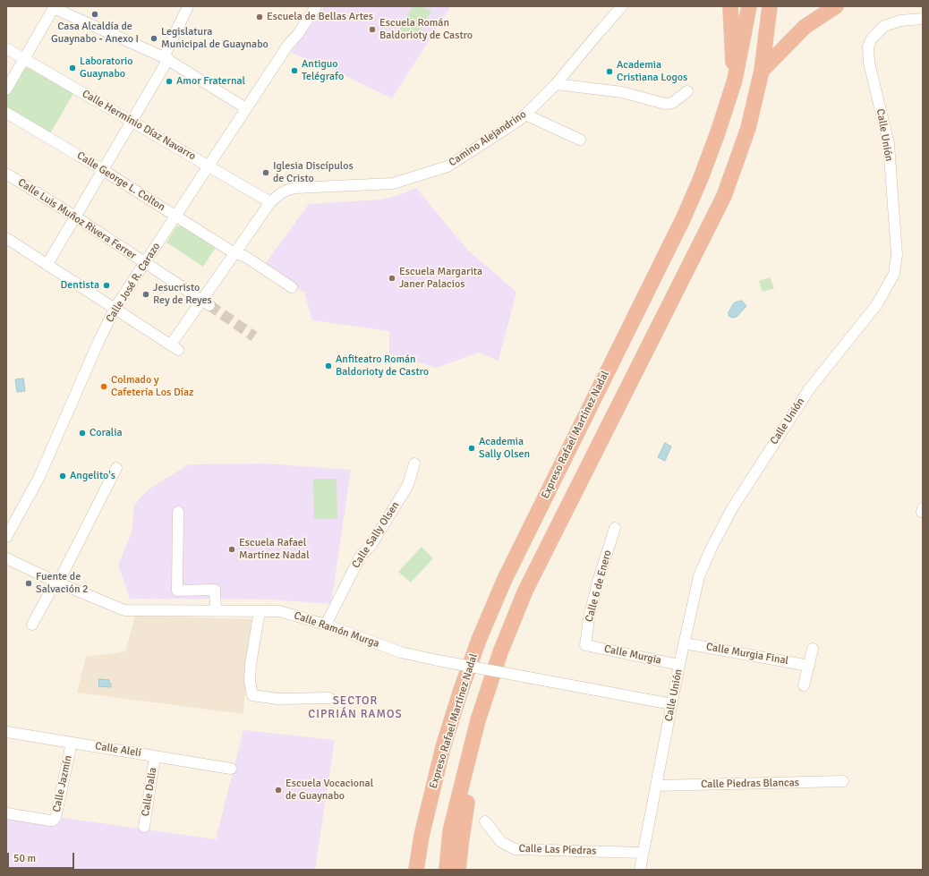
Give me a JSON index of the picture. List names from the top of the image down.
{
  "streets": {
    "highway": ["Expreso Rafael Martínez Nadal"],
    "street": [
      "Calle Herminio Díaz Navarro",
      "Calle Unión",
      "Camino Alejandrino",
      "Calle George L. Colton",
      "Calle Luis Muñoz Rivera Ferrer",
      "Calle José R. Carazo",
      "Calle Sally Olsen",
      "Calle 6 de Enero",
      "Calle Ramón Murga",
      "Calle Murgia Final",
      "Calle Murgia",
      "Calle Alelí",
      "Calle Jazmín",
      "Calle Piedras Blancas",
      "Calle Dalia",
      "Calle Las Piedras"
    ]
  },
  "crossings": [
    ["Calle Herminio Díaz Navarro", "Camino Alejandrino"],
    ["Calle Herminio Díaz Navarro", "Calle José R. Carazo"],
    ["Calle Unión", "Calle Ramón Murga"],
    ["Calle Unión", "Calle Murgia Final"],
    ["Calle Unión", "Calle Murgia"],
    ["Calle Unión", "Calle Piedras Blancas"],
    ["Calle Unión", "Calle Las Piedras"],
    ["Camino Alejandrino", "Calle George L. Colton"],
    ["Camino Alejandrino", "Calle Luis Muñoz Rivera Ferrer"],
    ["Camino Alejandrino", "Calle José R. Carazo"],
    ["Calle George L. Colton", "Calle José R. Carazo"],
    ["Calle Luis Muñoz Rivera Ferrer", "Calle José R. Carazo"],
    ["Calle Sally Olsen", "Calle Ramón Murga"],
    ["Calle 6 de Enero", "Calle Murgia"],
    ["Calle Alelí", "Calle Jazmín"],
    ["Calle Alelí", "Calle Dalia"]
  ],
  "districts": ["SECTOR CIPRIÁN RAMOS"],
  "places": [
    "Casa Alcaldía de Guaynabo - Anexo I",
    "Escuela de Bellas Artes",
    "Escuela Román Baldorioty de Castro",
    "Legislatura Municipal de Guaynabo",
    "Laboratorio Guaynabo",
    "Antiguo Telégrafo",
    "Academia Cristiana Logos",
    "Amor Fraternal",
    "Iglesia Discípulos de Cristo",
    "Escuela Margarita Janer Palacios",
    "Dentista",
    "Jesucristo Rey de Reyes",
    "Anfiteatro Román Baldorioty de Castro",
    "Colmado y Cafetería Los Díaz",
    "Coralia",
    "Academia Sally Olsen",
    "Angelito's",
    "Escuela Rafael Martínez Nadal",
    "Fuente de Salvación 2",
    "Escuela Vocacional de Guaynabo"
  ],
  "scale_bar": "50 m"
}
